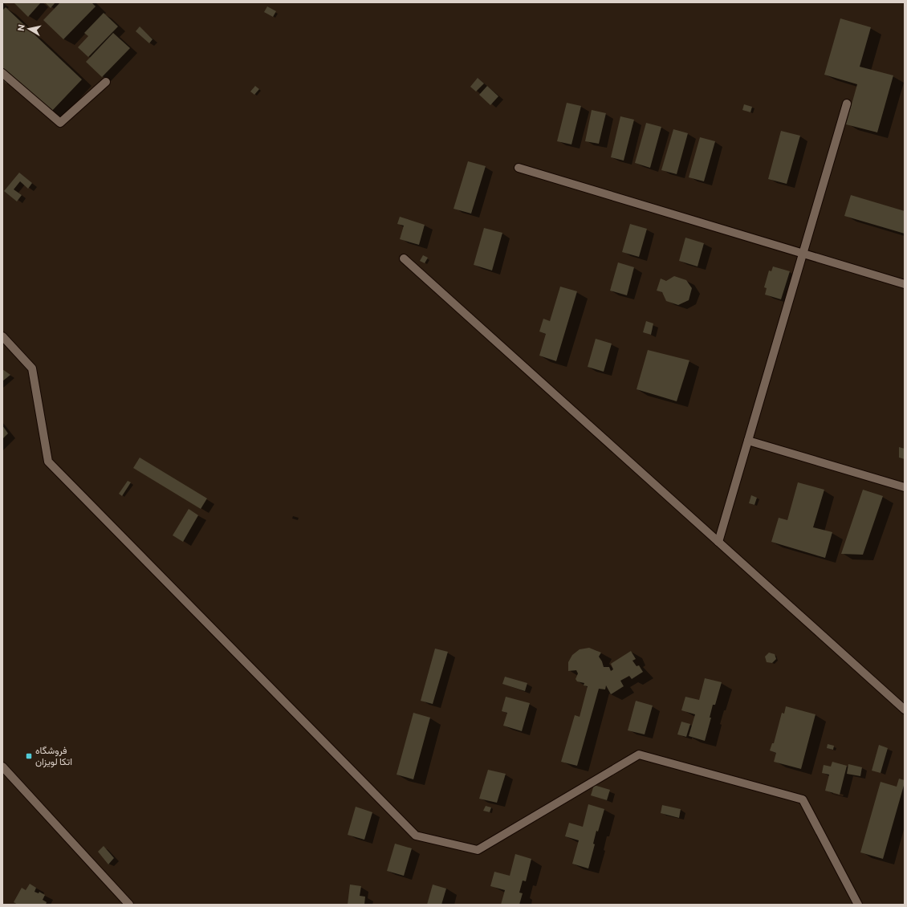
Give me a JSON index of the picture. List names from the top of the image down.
{
  "places": {
    "transit": ["فروشگاه اتکا لویزان"]
  },
  "north": "left"
}
